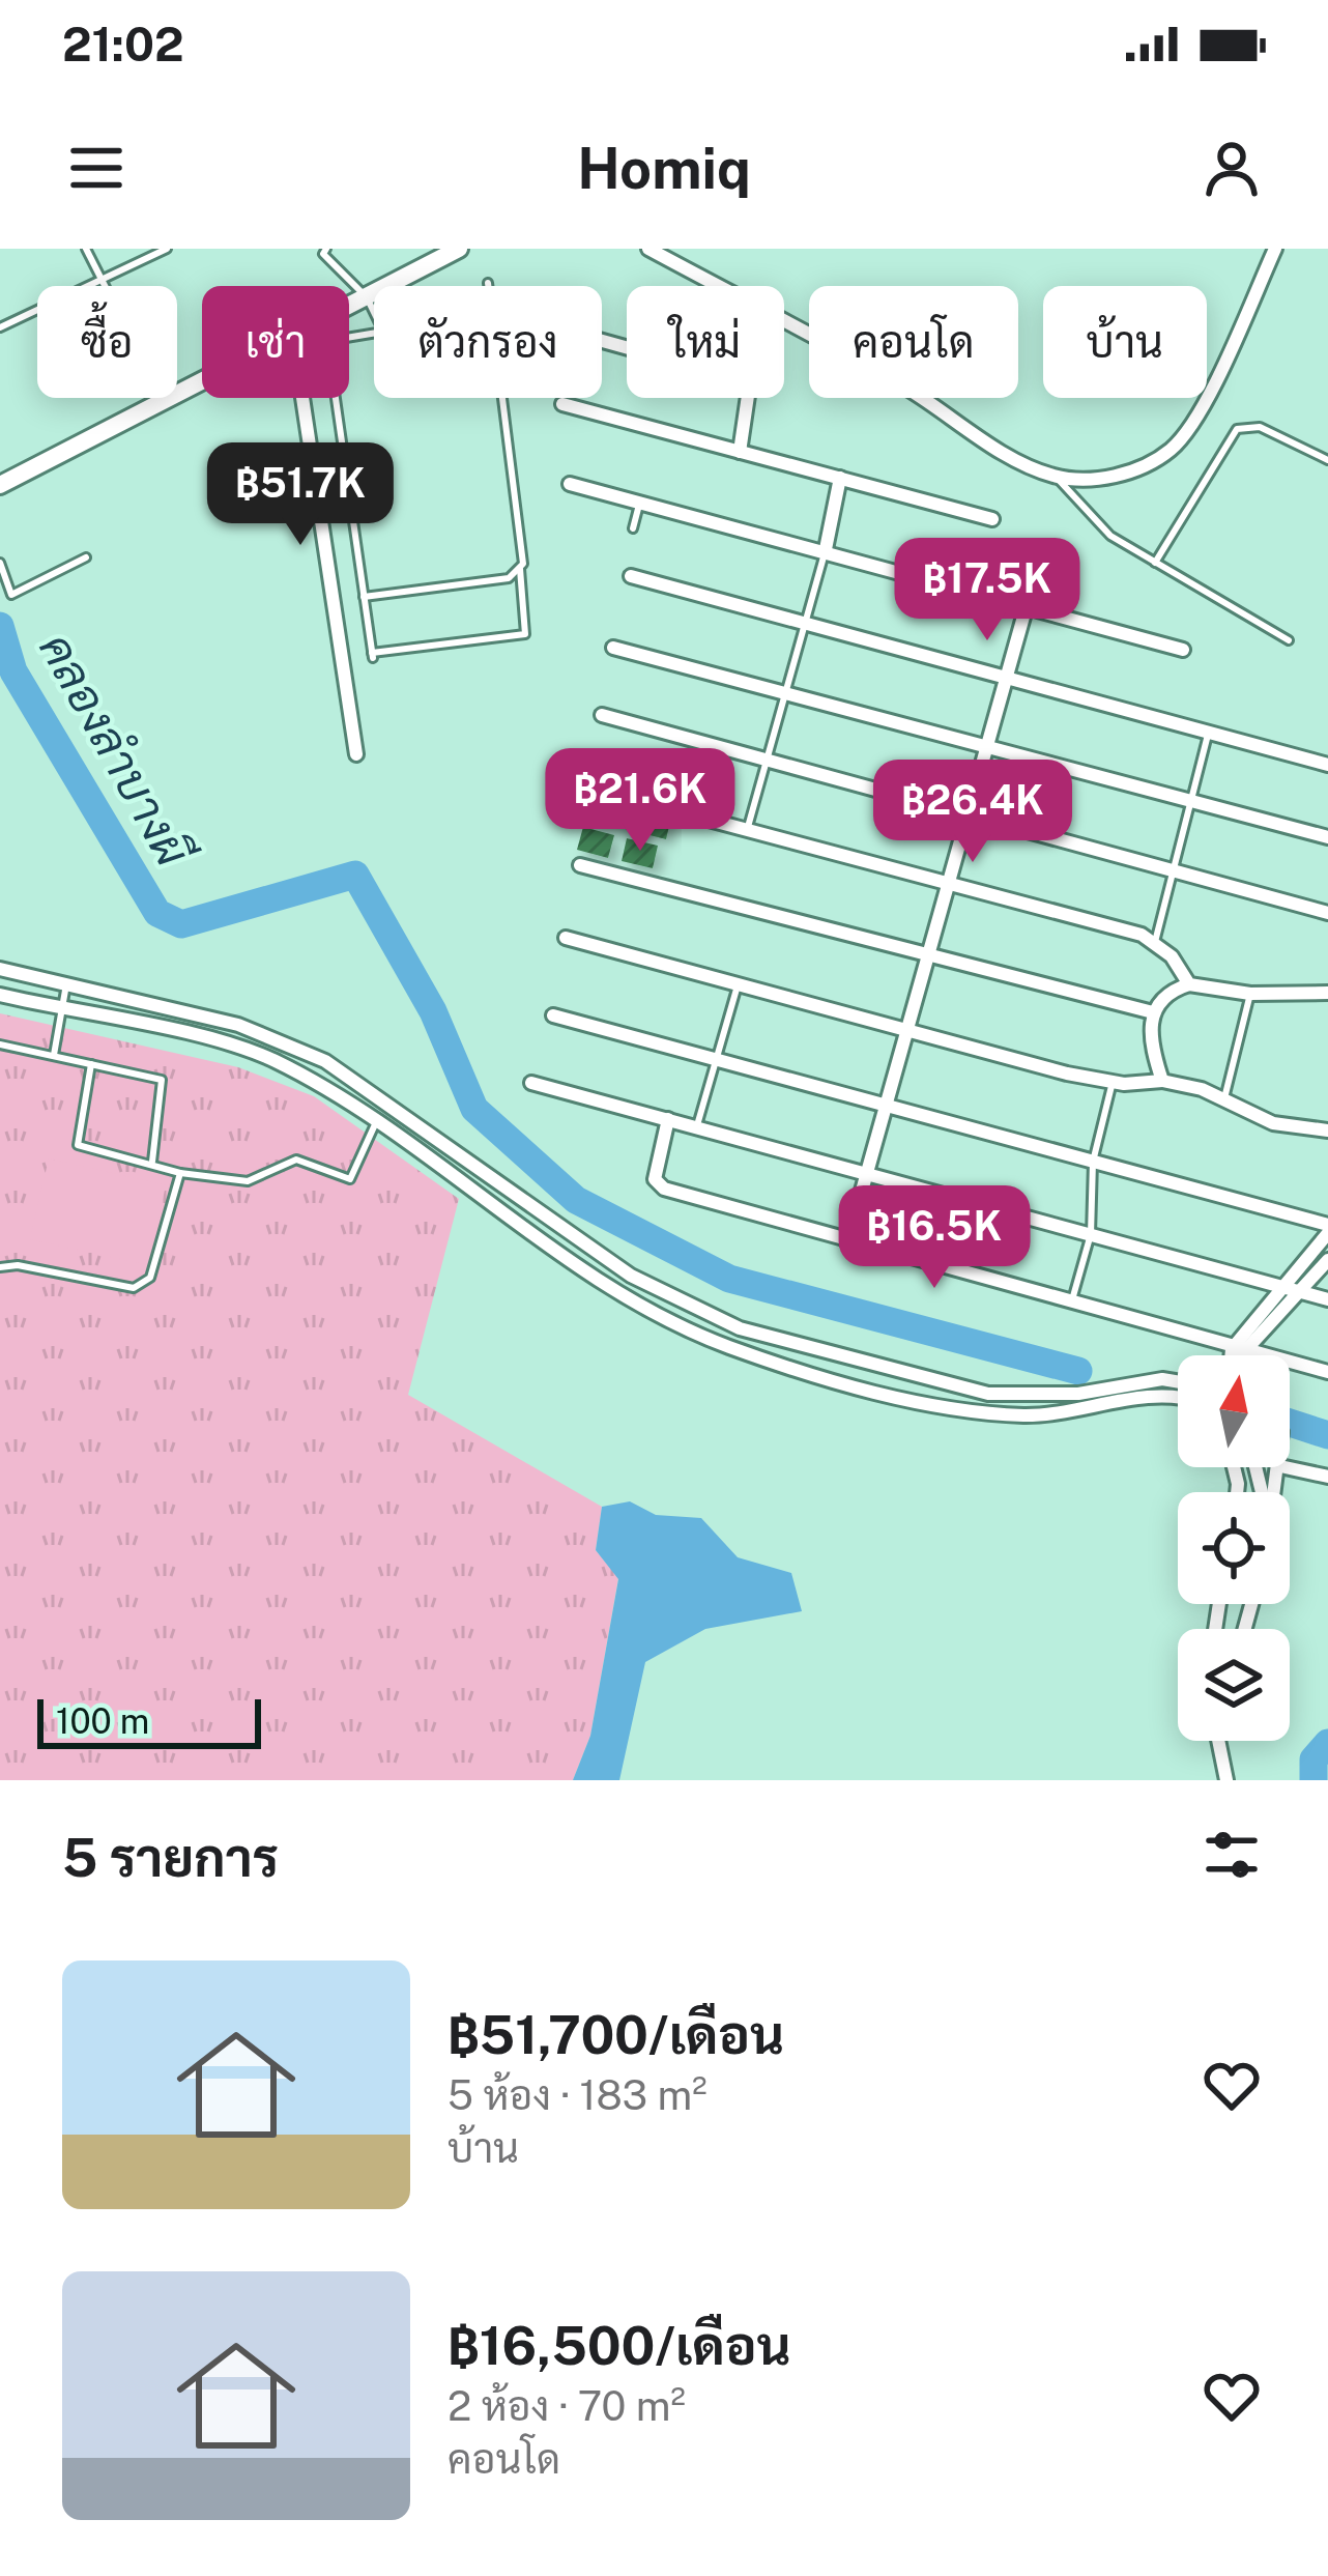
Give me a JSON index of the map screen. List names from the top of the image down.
{
  "water": ["คลองลำบางผี"],
  "scale_bar": "100 m",
  "north": "top",
  "page": {
    "status": "21:02",
    "header": "Homiq",
    "chip": [
      "ซื้อ",
      "เช่า",
      "ตัวกรอง",
      "ใหม่",
      "คอนโด",
      "บ้าน"
    ],
    "price": [
      "฿51.7K",
      "฿17.5K",
      "฿21.6K",
      "฿26.4K",
      "฿16.5K"
    ],
    "scale": "100 m",
    "heading": "5 รายการ",
    "list": [
      {
        "name": "฿51,700/เดือน",
        "note": "5 ห้อง · 183 m² · บ้าน"
      },
      {
        "name": "฿16,500/เดือน",
        "note": "2 ห้อง · 70 m² · คอนโด"
      }
    ]
  }
}
